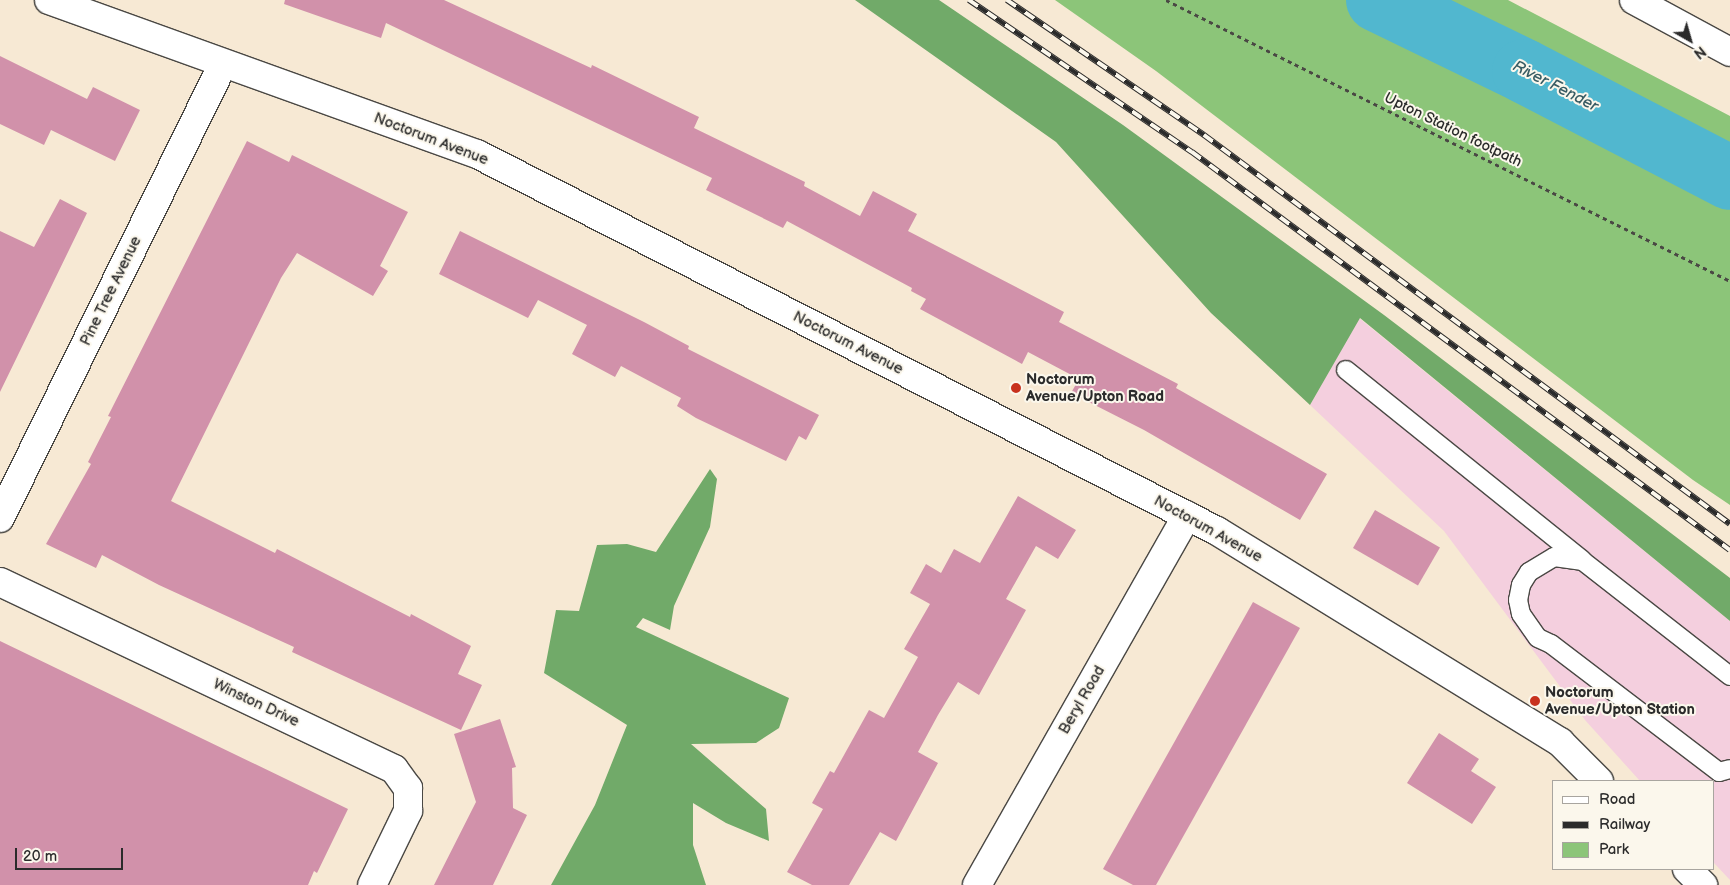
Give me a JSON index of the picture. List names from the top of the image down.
{
  "streets": {
    "main road": [
      "Noctorum Avenue",
      "Pine Tree Avenue",
      "Beryl Road",
      "Winston Drive"
    ],
    "path": ["Upton Station footpath"]
  },
  "crossings": [
    ["Noctorum Avenue", "Pine Tree Avenue"],
    ["Noctorum Avenue", "Beryl Road"]
  ],
  "water": ["River Fender"],
  "places": ["Noctorum Avenue/Upton Road", "Noctorum Avenue/Upton Station"],
  "legend": ["Road", "Railway", "Park"],
  "scale_bar": "20 m",
  "north": "bottom right"
}
